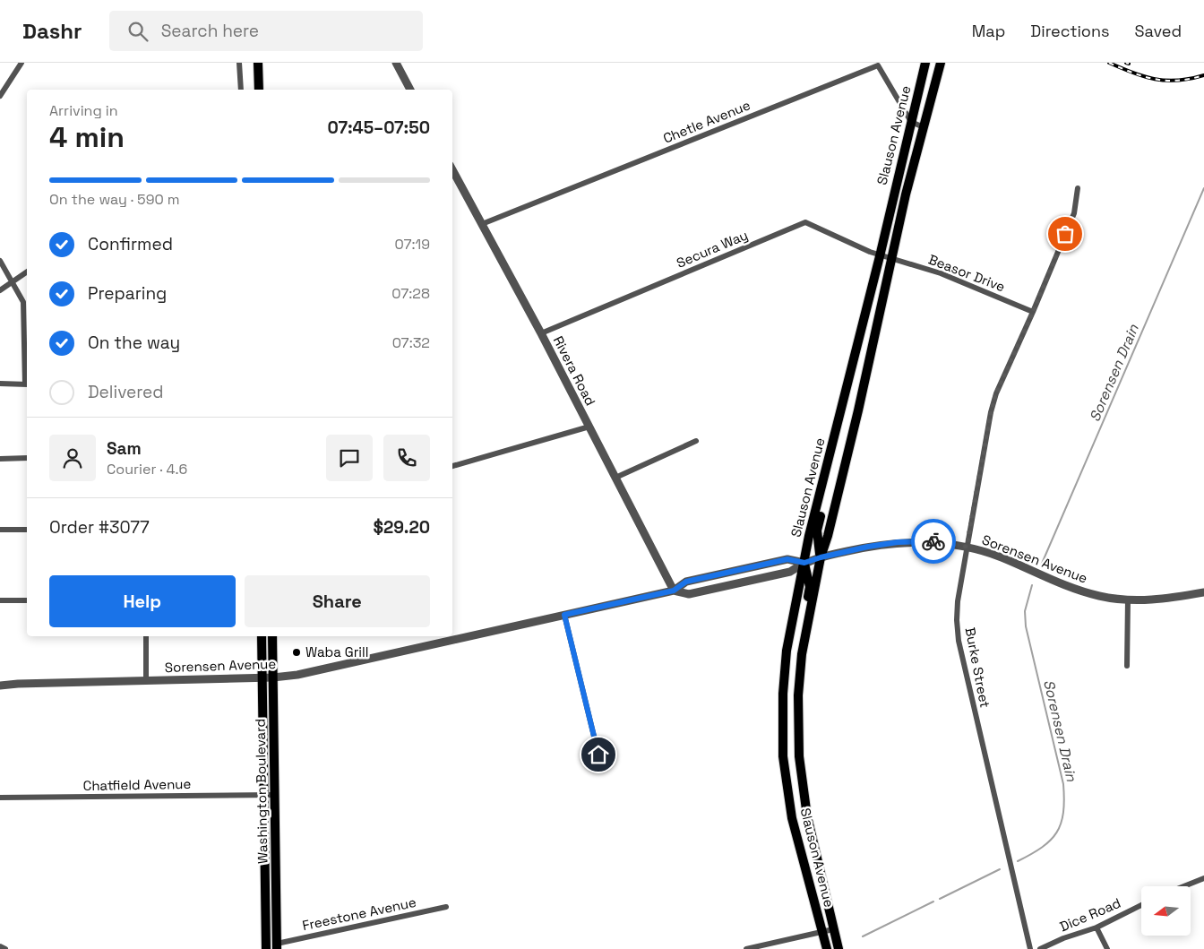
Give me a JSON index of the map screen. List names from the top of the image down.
{
  "streets": {
    "main road": ["Slauson Avenue", "Washington Boulevard"],
    "street": [
      "Chetle Avenue",
      "Secura Way",
      "Beasor Drive",
      "Rivera Road",
      "Sorensen Avenue",
      "Burke Street",
      "Chatfield Avenue",
      "Freestone Avenue",
      "Dice Road"
    ]
  },
  "crossings": [
    ["Chetle Avenue", "Slauson Avenue"],
    ["Chetle Avenue", "Rivera Road"],
    ["Slauson Avenue", "Secura Way"],
    ["Slauson Avenue", "Beasor Drive"],
    ["Slauson Avenue", "Sorensen Avenue"],
    ["Secura Way", "Beasor Drive"],
    ["Secura Way", "Rivera Road"],
    ["Beasor Drive", "Burke Street"],
    ["Rivera Road", "Sorensen Avenue"],
    ["Sorensen Avenue", "Burke Street"],
    ["Sorensen Avenue", "Washington Boulevard"],
    ["Chatfield Avenue", "Washington Boulevard"],
    ["Washington Boulevard", "Freestone Avenue"]
  ],
  "water": ["Sorensen Drain"],
  "places": ["Waba Grill"],
  "north": "left",
  "page": {
    "header": "Dashr",
    "search": "Search here",
    "nav": ["Map", "Directions", "Saved"],
    "heading": ["4 min", "Arriving in", "07:45–07:50"],
    "panel": [
      "Sam",
      "Courier · 4.6",
      "Order #3077",
      "$29.20"
    ],
    "bar": "On the way · 590 m",
    "list": [
      ["Confirmed", "07:19"],
      ["Preparing", "07:28"],
      ["On the way", "07:32"],
      "Delivered"
    ],
    "buttons": ["Help", "Share"]
  }
}
